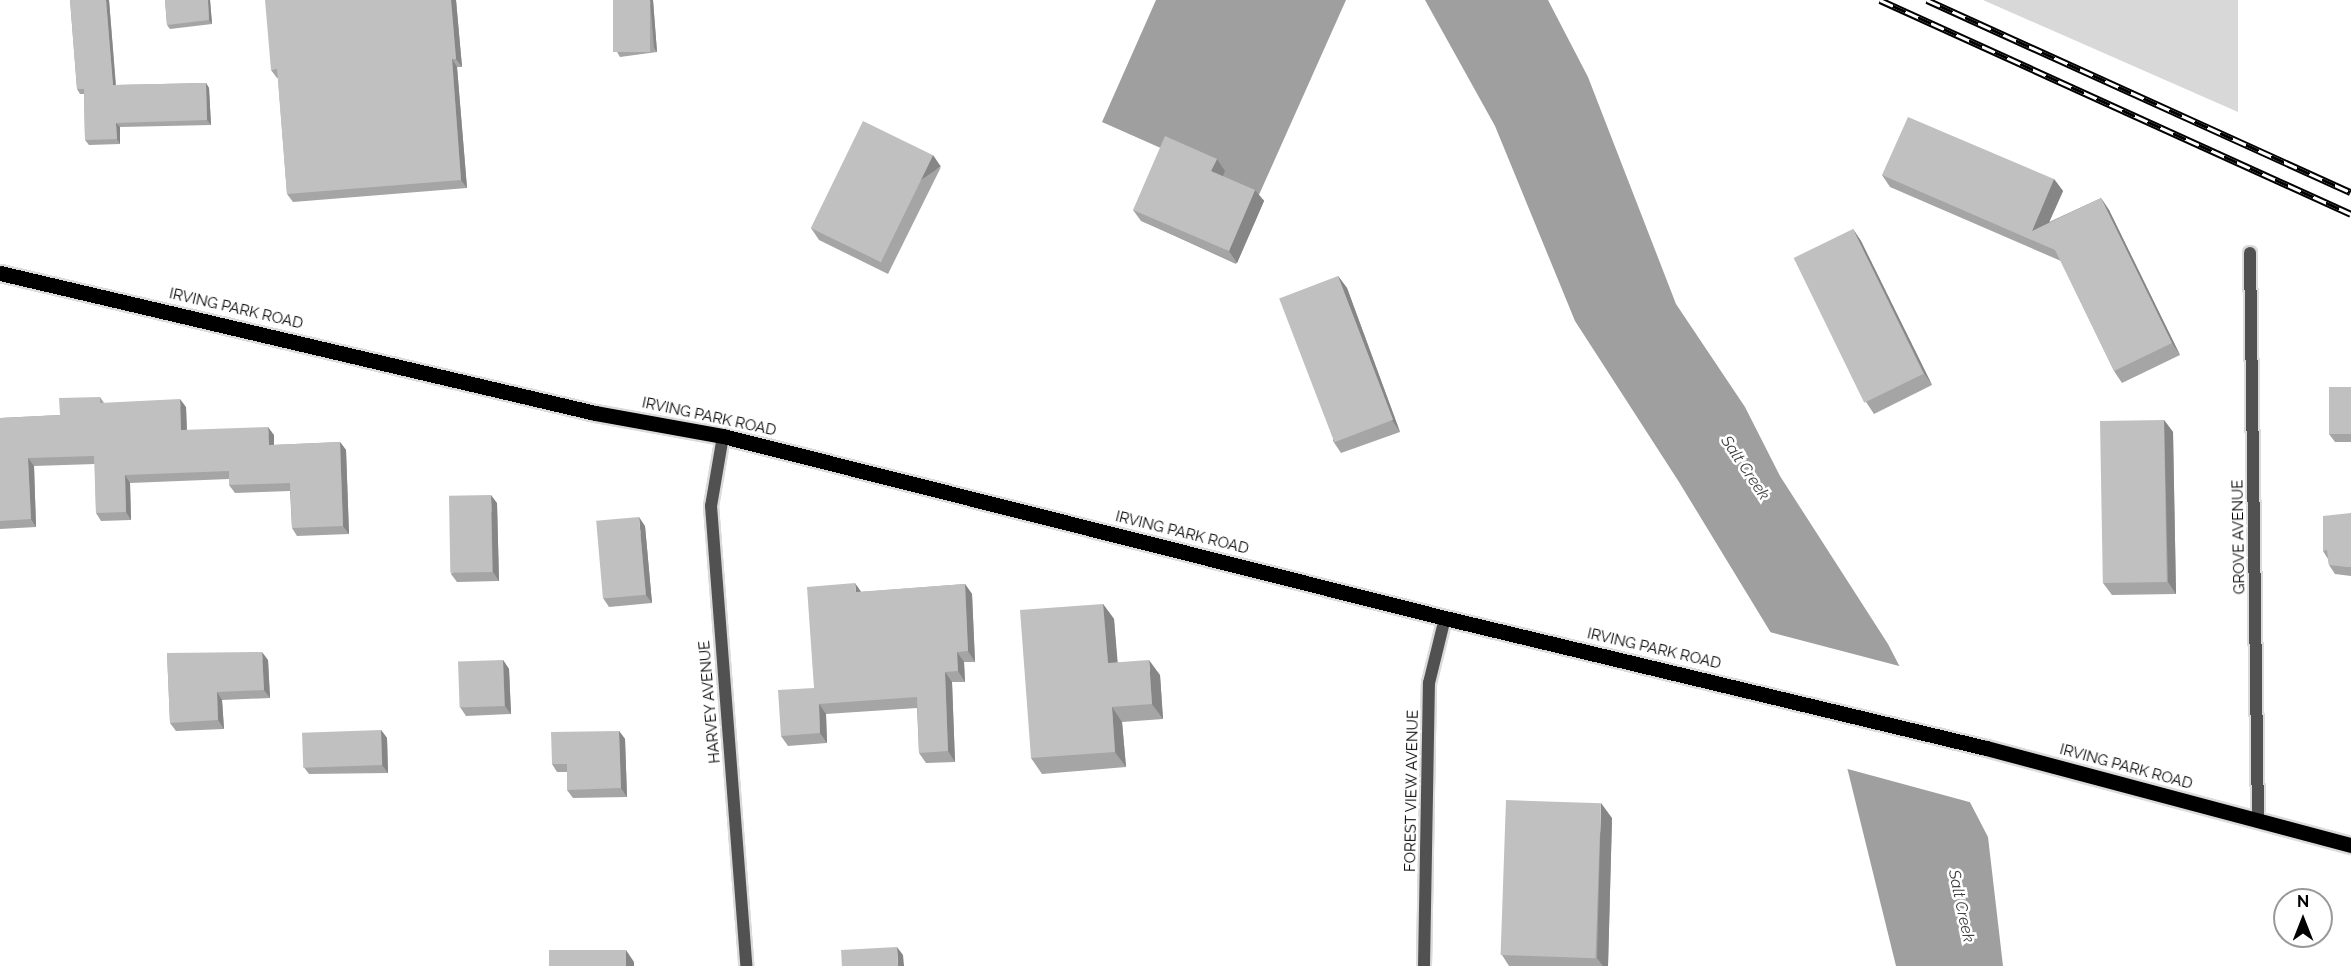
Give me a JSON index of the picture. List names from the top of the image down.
{
  "streets": {
    "main road": ["IRVING PARK ROAD"],
    "street": ["GROVE AVENUE", "HARVEY AVENUE", "FOREST VIEW AVENUE"]
  },
  "crossings": [
    ["IRVING PARK ROAD", "GROVE AVENUE"],
    ["IRVING PARK ROAD", "HARVEY AVENUE"],
    ["IRVING PARK ROAD", "FOREST VIEW AVENUE"]
  ],
  "water": ["Salt Creek"],
  "north": "top"
}
